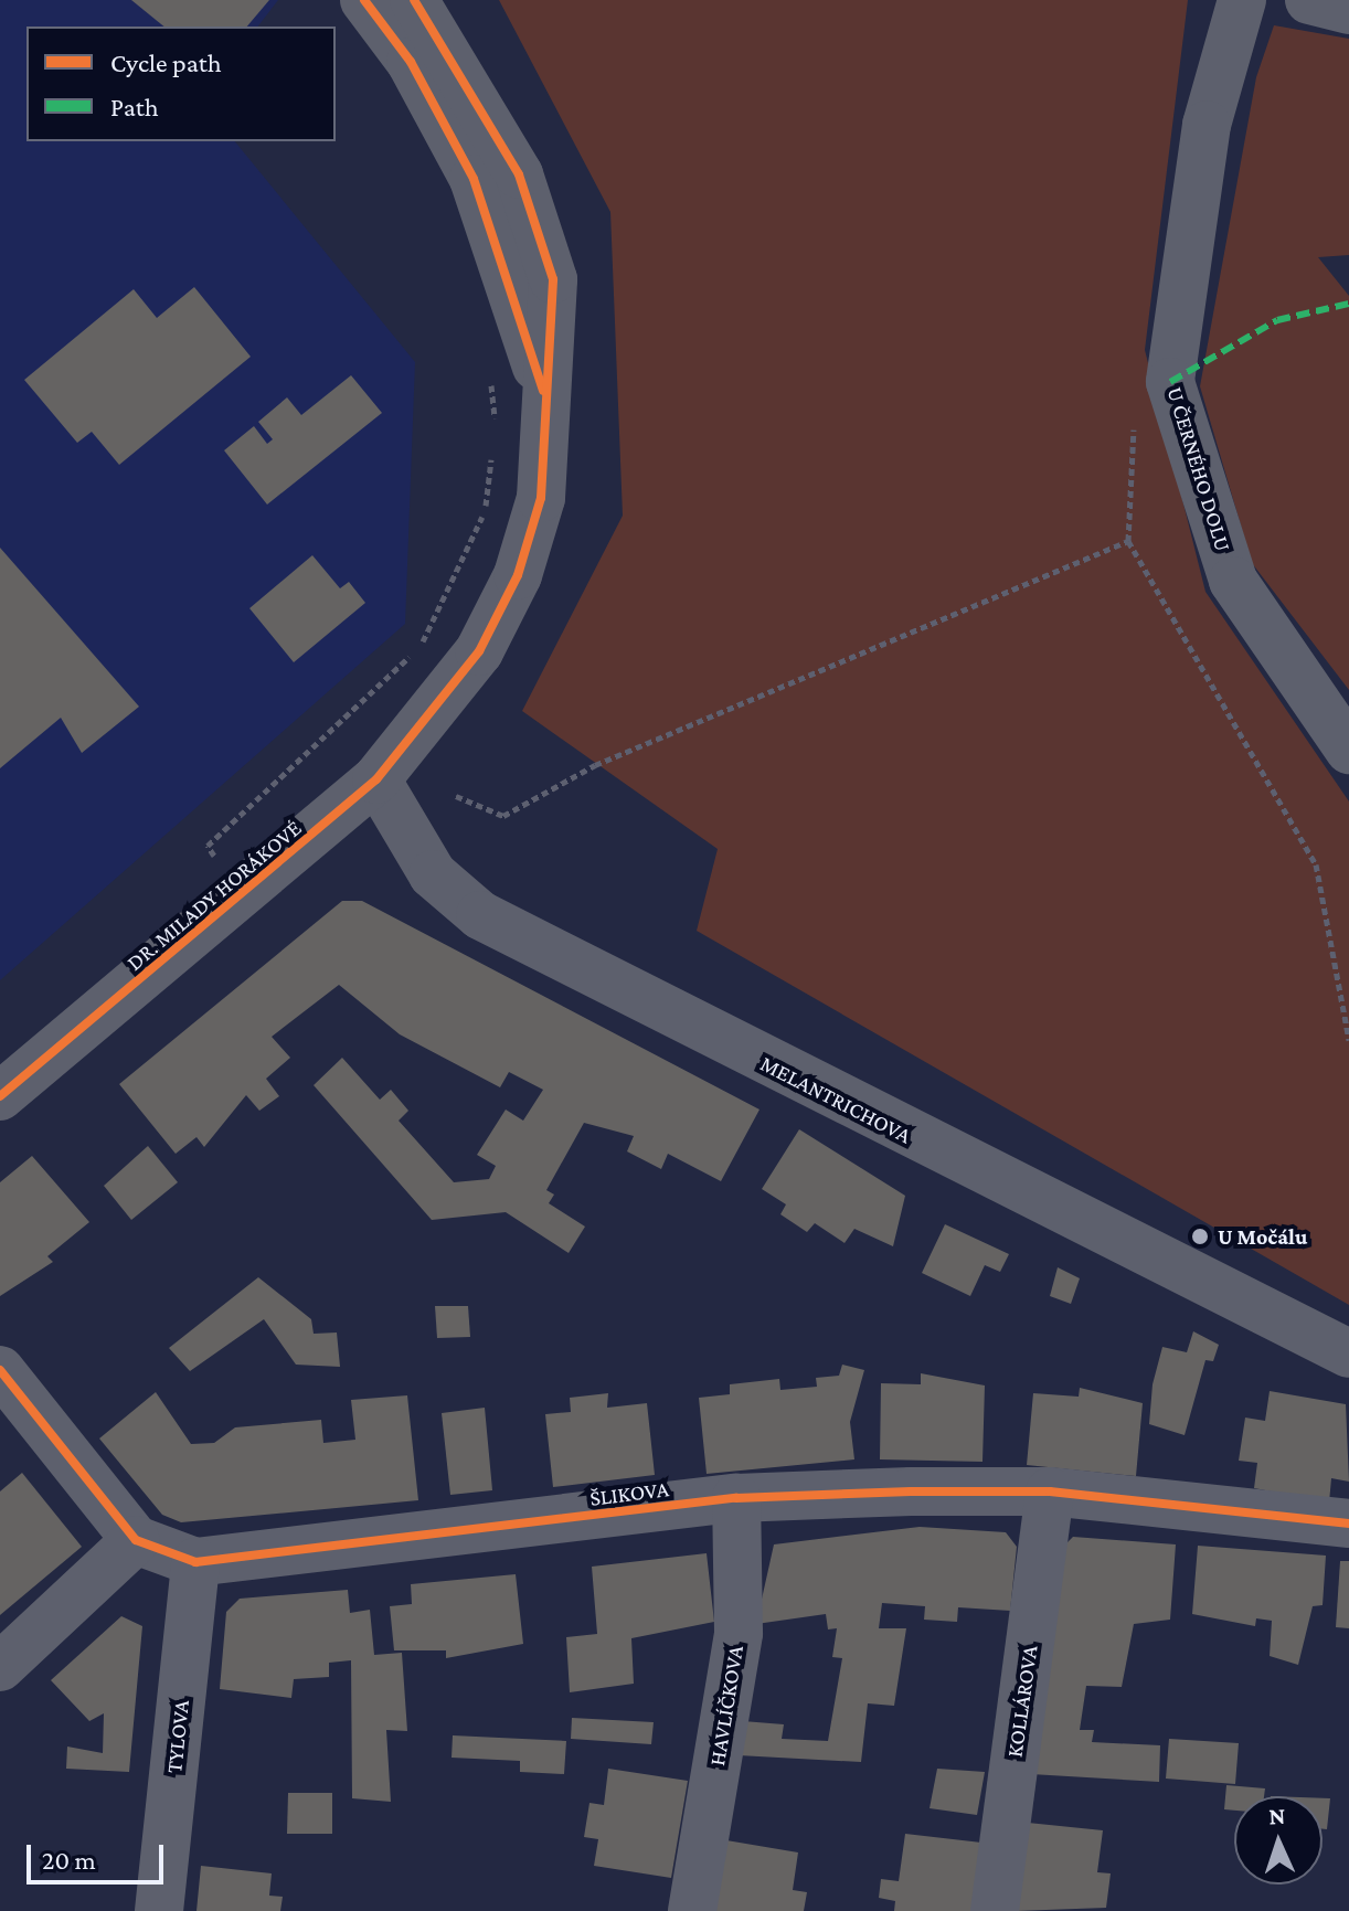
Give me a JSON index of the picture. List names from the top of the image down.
{
  "streets": {
    "street": [
      "U ČERNÉHO DOLU",
      "DR. MILADY HORÁKOVÉ",
      "MELANTRICHOVA",
      "ŠLIKOVA",
      "KOLLÁROVA",
      "HAVLÍČKOVA",
      "TYLOVA"
    ]
  },
  "crossings": [
    ["DR. MILADY HORÁKOVÉ", "MELANTRICHOVA"],
    ["ŠLIKOVA", "KOLLÁROVA"],
    ["ŠLIKOVA", "HAVLÍČKOVA"],
    ["ŠLIKOVA", "TYLOVA"]
  ],
  "places": ["U Močálu"],
  "legend": ["Cycle path", "Path"],
  "scale_bar": "20 m",
  "north": "top"
}
